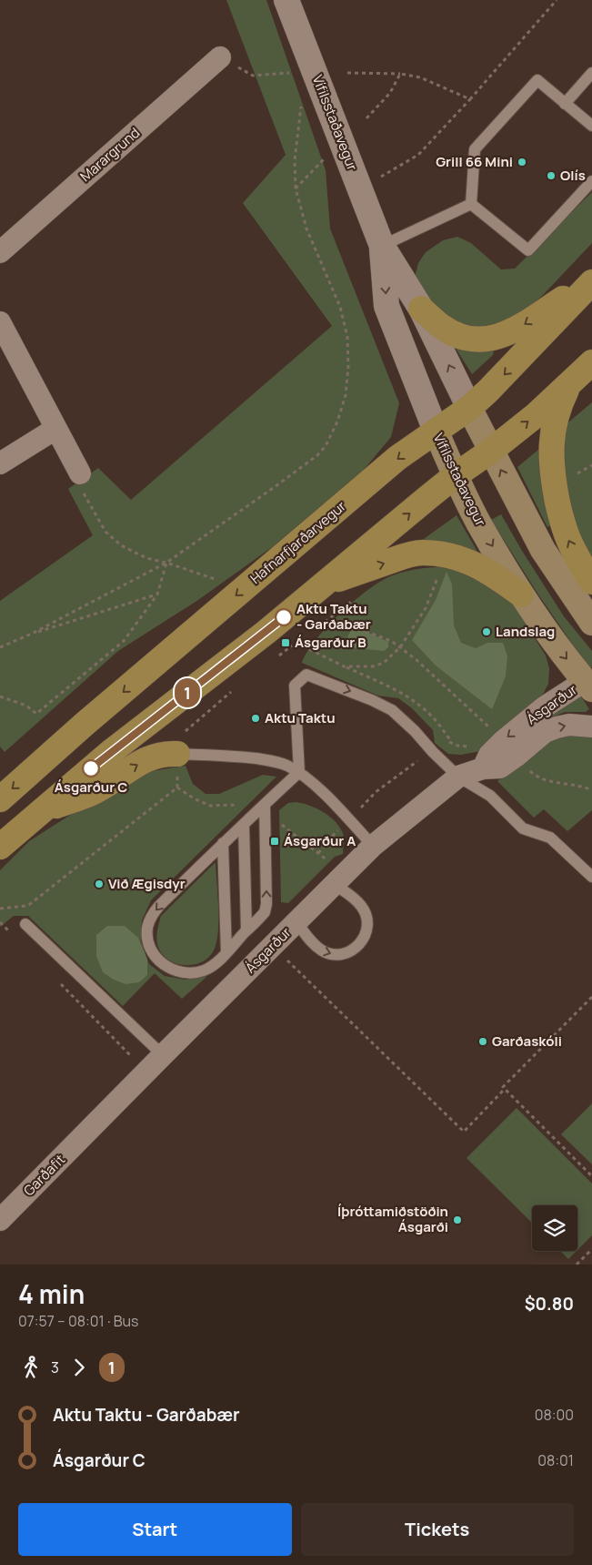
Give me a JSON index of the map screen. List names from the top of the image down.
{
  "streets": {
    "main road": ["Vífilsstaðavegur", "Hafnarfjarðarvegur"],
    "street": ["Marargrund", "Ásgarður", "Garðafit"]
  },
  "crossings": [
    ["Vífilsstaðavegur", "Hafnarfjarðarvegur"],
    ["Vífilsstaðavegur", "Ásgarður"],
    ["Ásgarður", "Garðafit"]
  ],
  "places": {
    "other": [
      "Grill 66 Mini",
      "Olís",
      "Aktu Taktu - Garðabær",
      "Landslag",
      "Aktu Taktu",
      "Ásgarður C",
      "Við Ægisdyr",
      "Garðaskóli",
      "Íþróttamiðstöðin Ásgarði"
    ],
    "transit": ["Ásgarður B", "Ásgarður A"]
  },
  "lines": ["bus line 1"],
  "page": {
    "on_map": "1",
    "heading": ["4 min", "07:57 – 08:01 · Bus", "$0.80"],
    "legs": ["3", "1"],
    "list": [
      {
        "name": "Aktu Taktu - Garðabær",
        "value": "08:00"
      },
      {
        "name": "Ásgarður C",
        "value": "08:01"
      }
    ],
    "buttons": ["Start", "Tickets"]
  }
}
